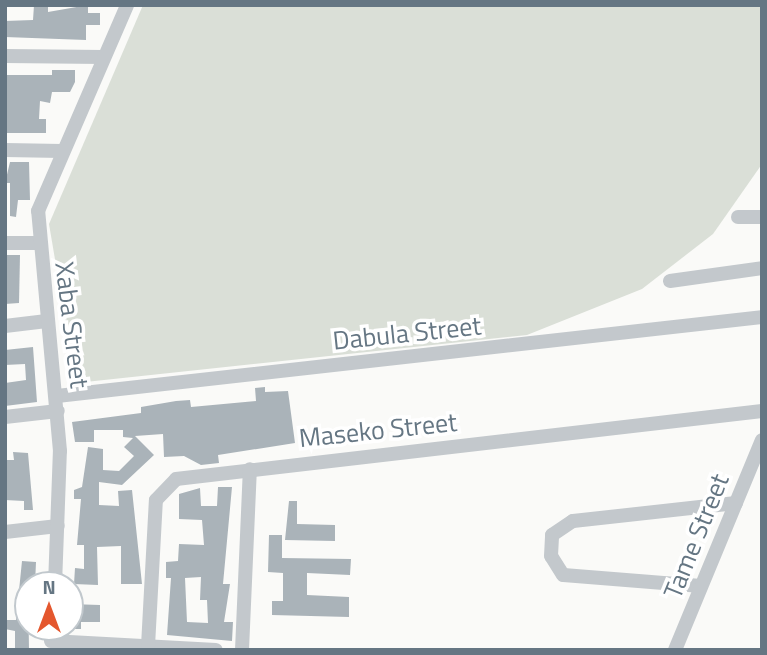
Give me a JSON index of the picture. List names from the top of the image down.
{
  "streets": {
    "street": [
      "Xaba Street",
      "Dabula Street",
      "Maseko Street",
      "Tame Street"
    ]
  },
  "crossings": [
    ["Xaba Street", "Dabula Street"]
  ],
  "north": "top"
}
